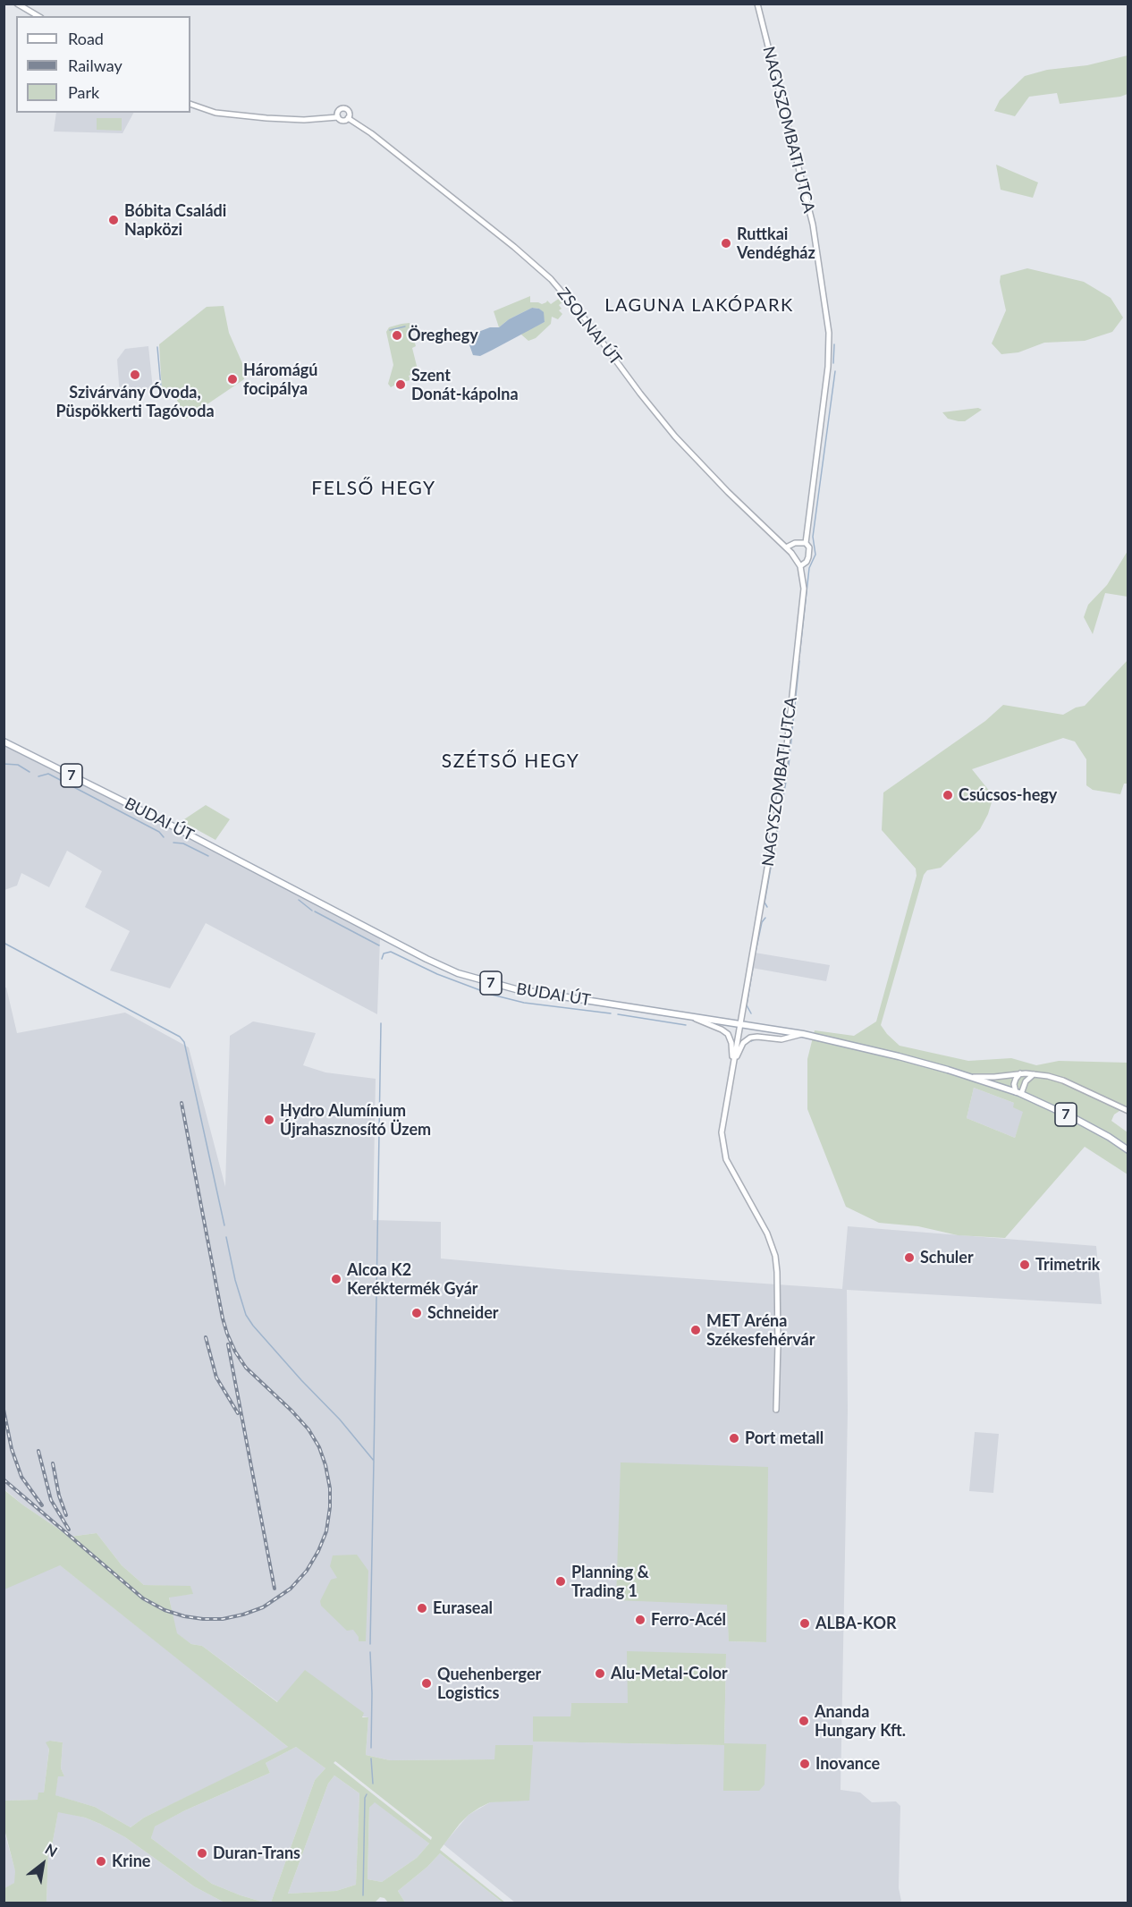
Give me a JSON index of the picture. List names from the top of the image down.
{
  "streets": {
    "main road": ["7", "BUDAI ÚT"],
    "street": ["NAGYSZOMBATI UTCA", "ZSOLNAI ÚT"]
  },
  "crossings": [
    ["NAGYSZOMBATI UTCA", "ZSOLNAI ÚT"],
    ["NAGYSZOMBATI UTCA", "BUDAI ÚT"],
    ["7", "BUDAI ÚT"]
  ],
  "districts": ["LAGUNA LAKÓPARK", "FELSŐ HEGY", "SZÉTSŐ HEGY"],
  "places": [
    "Bóbita Családi Napközi",
    "Ruttkai Vendégház",
    "Öreghegy",
    "Szivárvány Óvoda, Püspökkerti Tagóvoda",
    "Háromágú focipálya",
    "Szent Donát-kápolna",
    "Csúcsos-hegy",
    "Hydro Alumínium Újrahasznosító Üzem",
    "Schuler",
    "Trimetrik",
    "Alcoa K2 Keréktermék Gyár",
    "Schneider",
    "MET Aréna Székesfehérvár",
    "Port metall",
    "Planning & Trading 1",
    "Euraseal",
    "Ferro-Acél",
    "ALBA-KOR",
    "Alu-Metal-Color",
    "Quehenberger Logistics",
    "Ananda Hungary Kft.",
    "Inovance",
    "Duran-Trans",
    "Krine"
  ],
  "legend": ["Road", "Railway", "Park"],
  "north": "top right"
}
